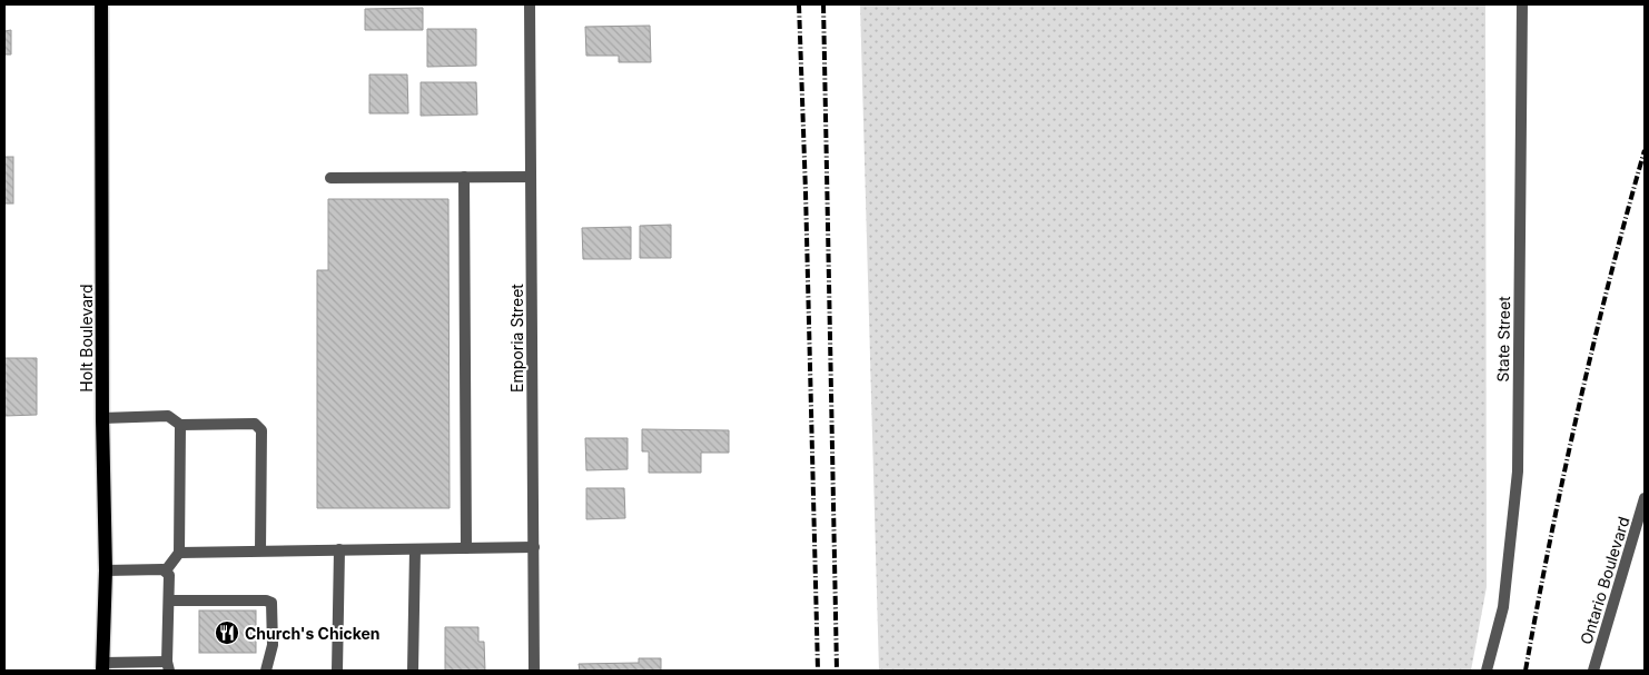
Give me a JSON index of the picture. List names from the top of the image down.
{
  "streets": {
    "main road": ["Holt Boulevard"],
    "street": ["Emporia Street", "State Street", "Ontario Boulevard"]
  },
  "places": {
    "restaurant": ["Church's Chicken"]
  }
}
